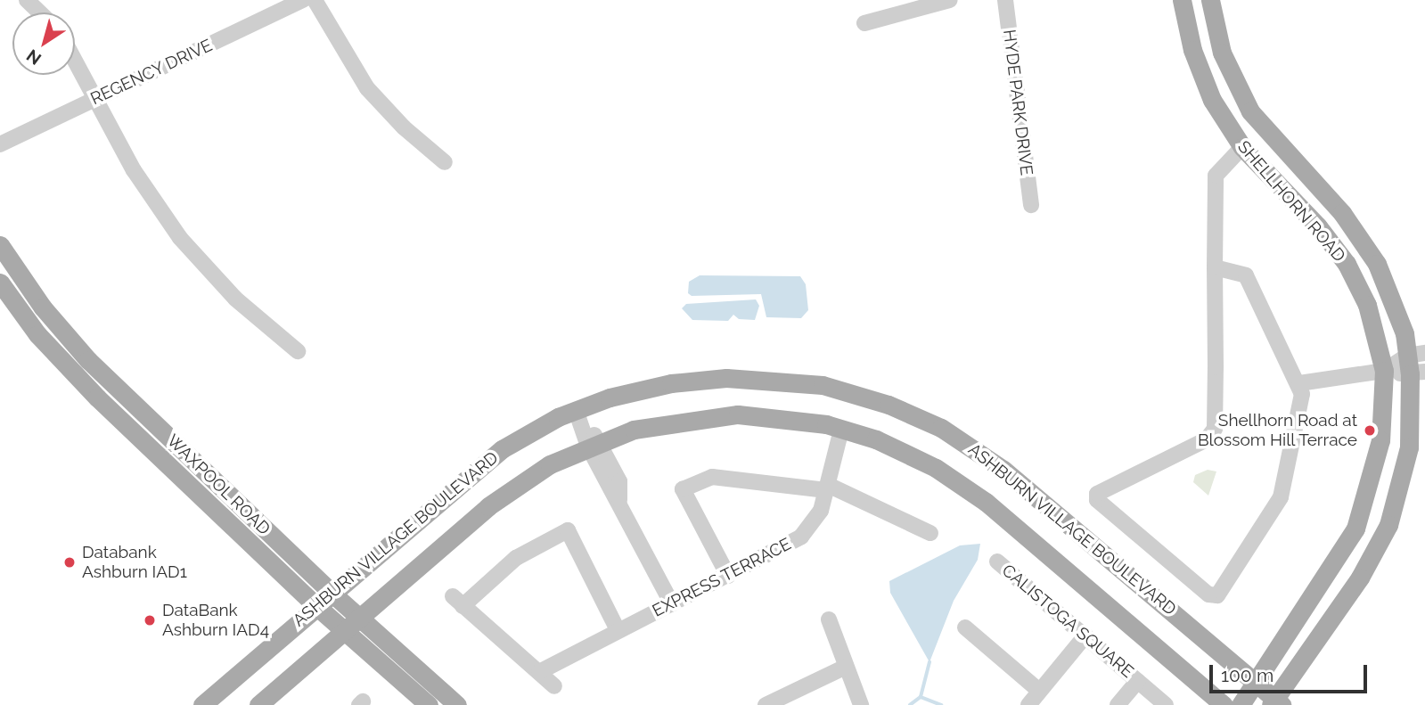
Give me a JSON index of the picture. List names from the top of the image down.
{
  "streets": {
    "main road": ["SHELLHORN ROAD", "WAXPOOL ROAD", "ASHBURN VILLAGE BOULEVARD"],
    "street": [
      "REGENCY DRIVE",
      "HYDE PARK DRIVE",
      "EXPRESS TERRACE",
      "CALISTOGA SQUARE"
    ]
  },
  "crossings": [
    ["SHELLHORN ROAD", "ASHBURN VILLAGE BOULEVARD"],
    ["WAXPOOL ROAD", "ASHBURN VILLAGE BOULEVARD"],
    ["ASHBURN VILLAGE BOULEVARD", "EXPRESS TERRACE"]
  ],
  "places": ["Shellhorn Road at Blossom Hill Terrace", "Databank Ashburn IAD1", "DataBank Ashburn IAD4"],
  "scale_bar": "100 m",
  "north": "bottom left"
}
